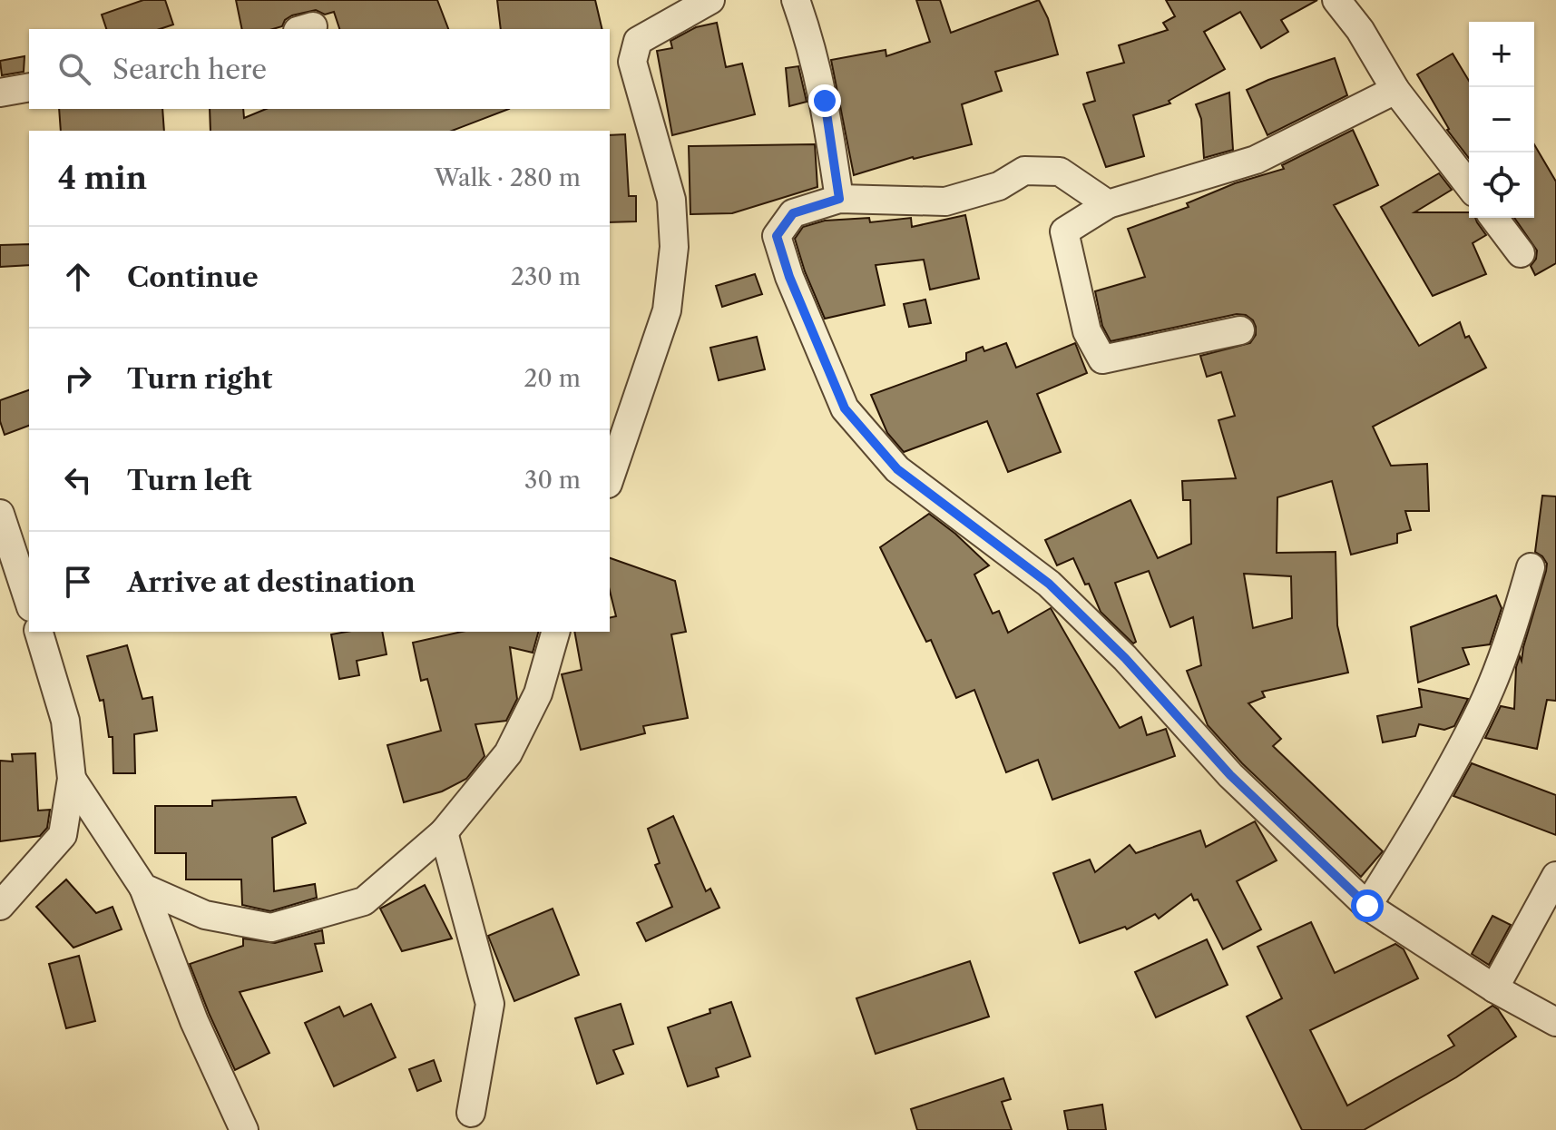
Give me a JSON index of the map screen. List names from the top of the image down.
{
  "page": {
    "map_buttons": ["+", "−"],
    "search": "Search here",
    "heading": ["4 min", "Walk · 280 m"],
    "list": [
      ["Continue", "230 m"],
      ["Turn right", "20 m"],
      ["Turn left", "30 m"],
      "Arrive at destination"
    ]
  }
}
